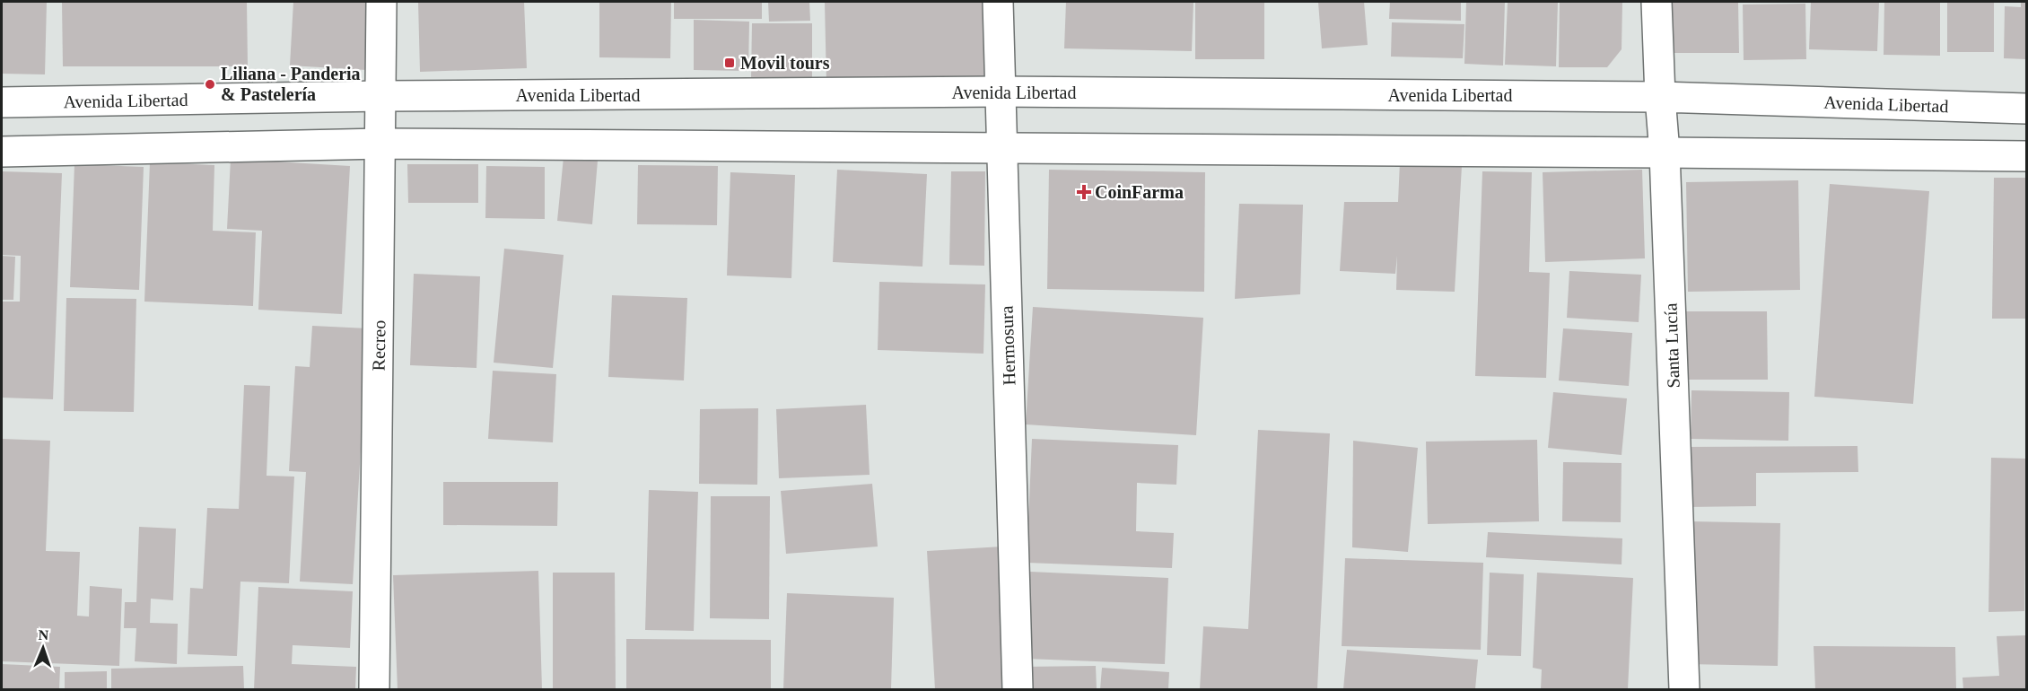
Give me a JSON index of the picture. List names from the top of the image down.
{
  "streets": {
    "main road": [
      "Avenida Libertad",
      "Recreo",
      "Hermosura",
      "Santa Lucía"
    ]
  },
  "crossings": [
    ["Avenida Libertad", "Recreo"],
    ["Avenida Libertad", "Hermosura"],
    ["Avenida Libertad", "Santa Lucía"]
  ],
  "places": {
    "transit": ["Movil tours"],
    "other": ["Liliana - Panderia & Pastelería"],
    "health": ["CoinFarma"]
  },
  "north": "top"
}
